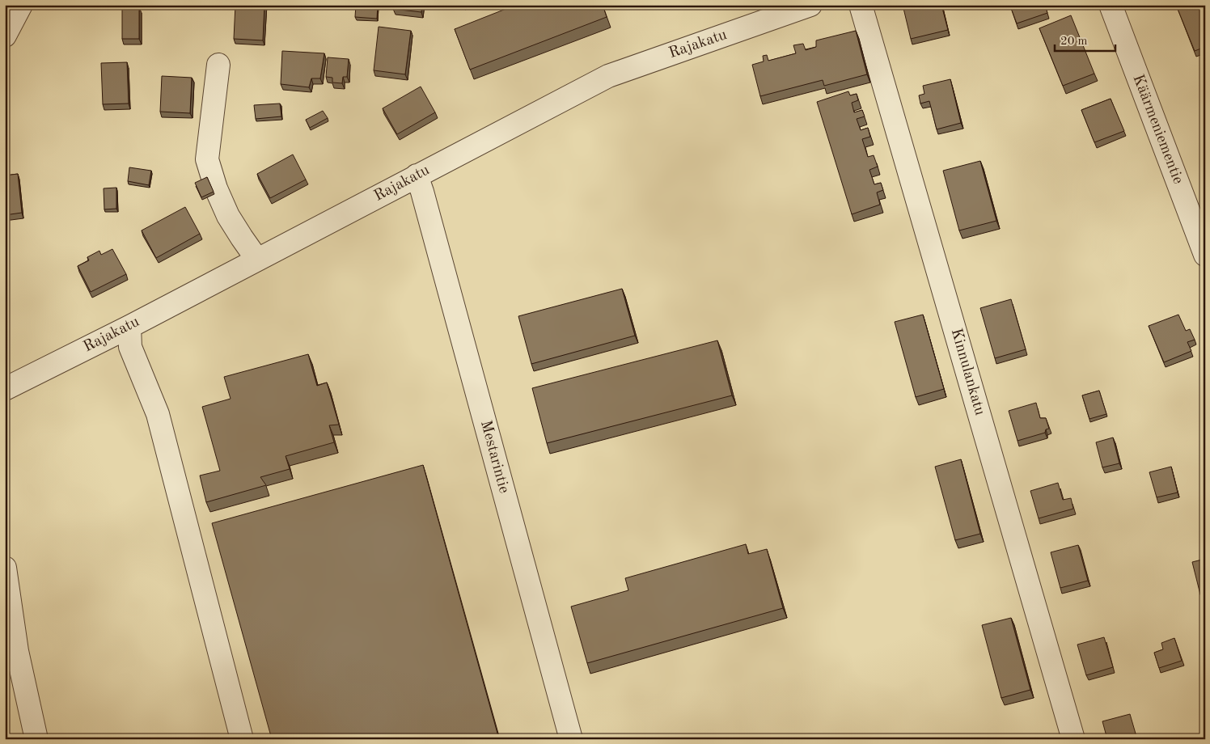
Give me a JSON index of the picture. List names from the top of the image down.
{
  "streets": {
    "street": [
      "Rajakatu",
      "Käärmeniementie",
      "Kinnulankatu",
      "Mestarintie"
    ]
  },
  "crossings": [
    ["Rajakatu", "Mestarintie"]
  ],
  "scale_bar": "20 m"
}
